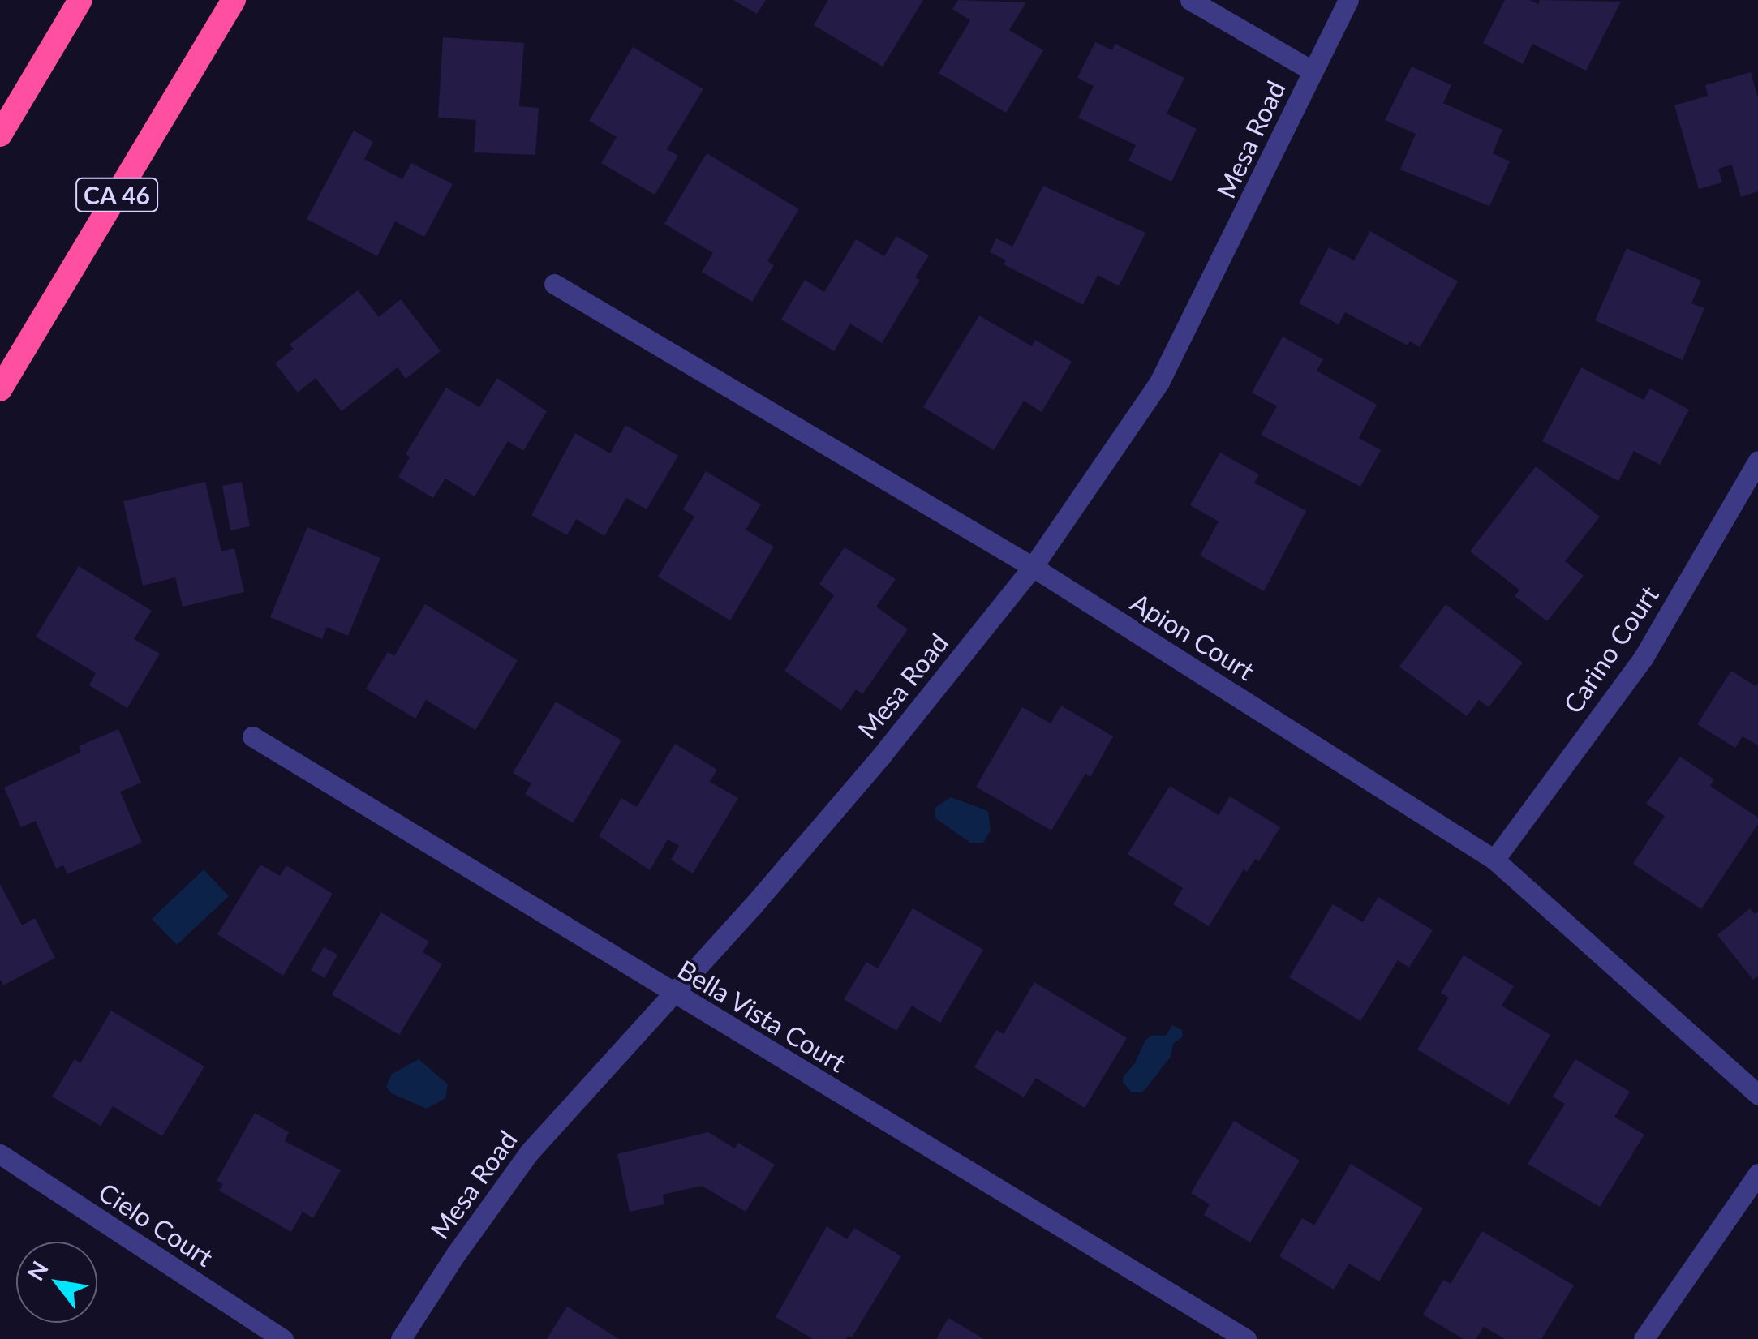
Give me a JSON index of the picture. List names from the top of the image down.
{
  "streets": {
    "highway": ["CA 46"],
    "street": [
      "Mesa Road",
      "Apion Court",
      "Carino Court",
      "Bella Vista Court",
      "Cielo Court"
    ]
  },
  "crossings": [
    ["Mesa Road", "Apion Court"],
    ["Mesa Road", "Bella Vista Court"],
    ["Apion Court", "Carino Court"]
  ],
  "north": "top left"
}
